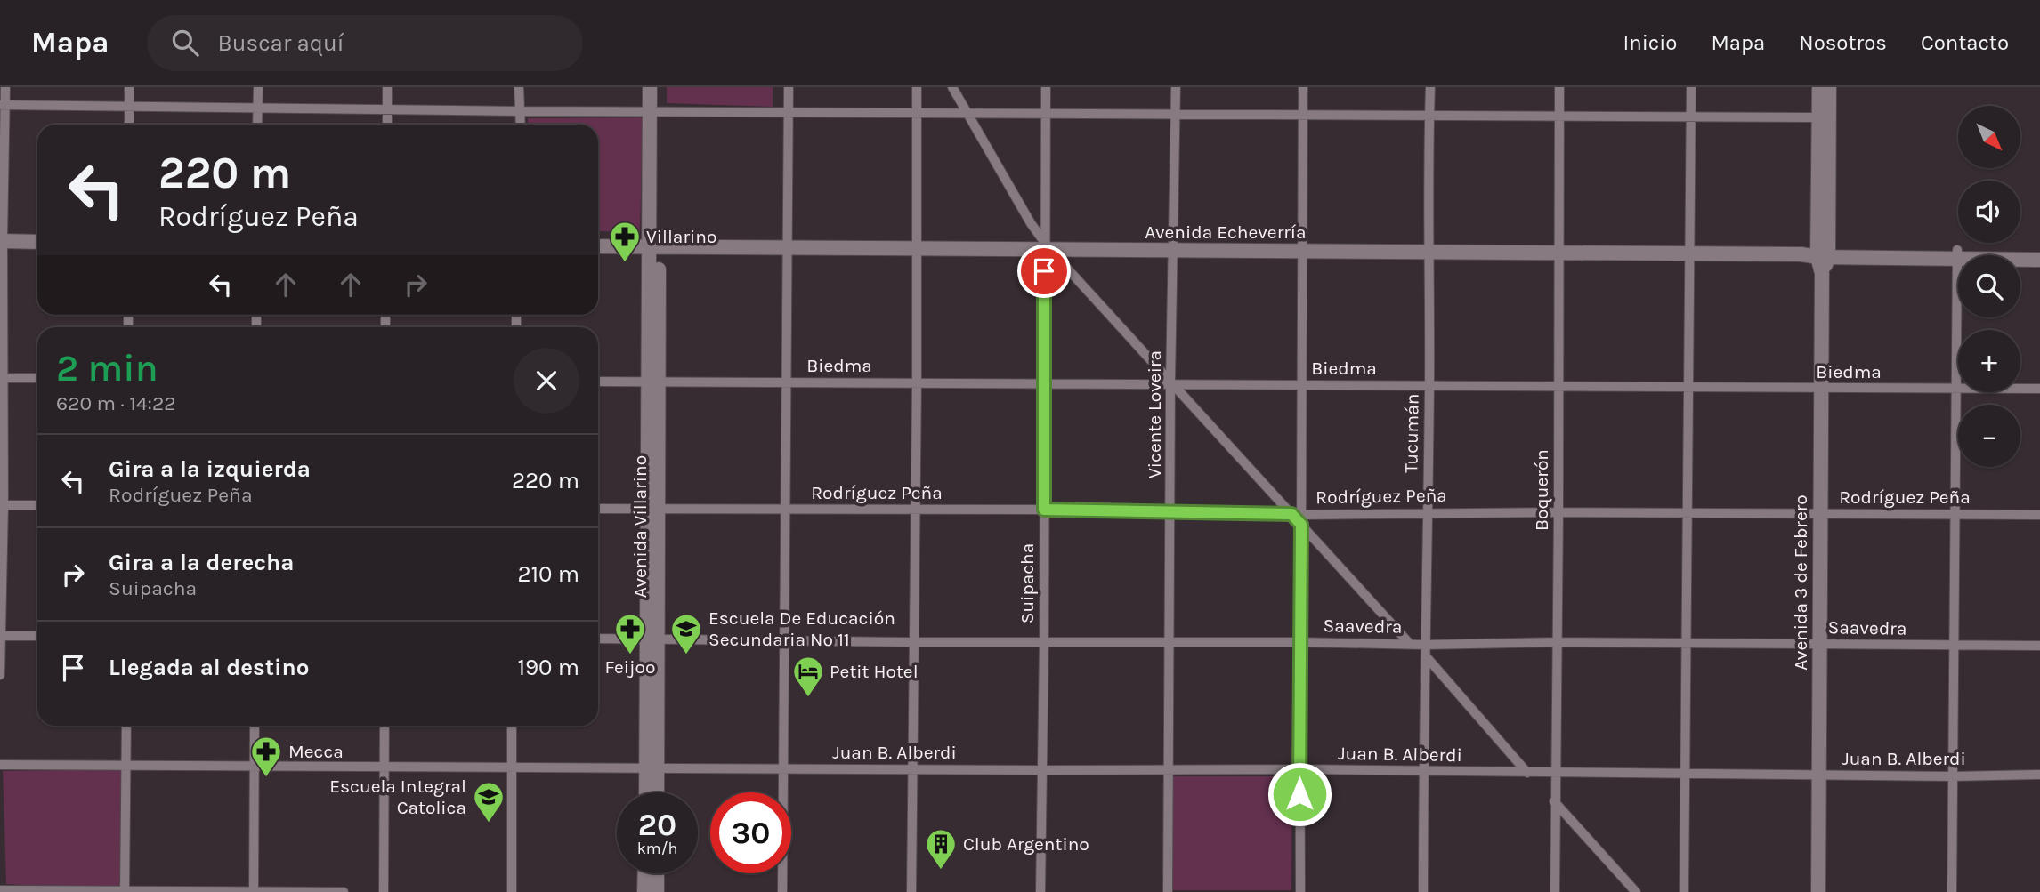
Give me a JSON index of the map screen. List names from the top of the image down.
{
  "streets": {
    "main road": ["Avenida Echeverría", "Avenida Villarino", "Avenida 3 de Febrero"],
    "street": [
      "Biedma",
      "Vicente Loveira",
      "Tucumán",
      "Boquerón",
      "Rodríguez Peña",
      "Suipacha",
      "Saavedra",
      "Juan B. Alberdi"
    ]
  },
  "crossings": [
    ["Avenida Echeverría", "Vicente Loveira"],
    ["Avenida Echeverría", "Tucumán"],
    ["Avenida Echeverría", "Boquerón"],
    ["Avenida Echeverría", "Avenida Villarino"],
    ["Avenida Echeverría", "Avenida 3 de Febrero"],
    ["Avenida Echeverría", "Suipacha"],
    ["Biedma", "Vicente Loveira"],
    ["Biedma", "Tucumán"],
    ["Biedma", "Boquerón"],
    ["Biedma", "Avenida Villarino"],
    ["Biedma", "Avenida 3 de Febrero"],
    ["Biedma", "Suipacha"],
    ["Vicente Loveira", "Rodríguez Peña"],
    ["Vicente Loveira", "Saavedra"],
    ["Vicente Loveira", "Juan B. Alberdi"],
    ["Tucumán", "Rodríguez Peña"],
    ["Tucumán", "Saavedra"],
    ["Tucumán", "Juan B. Alberdi"],
    ["Boquerón", "Rodríguez Peña"],
    ["Boquerón", "Saavedra"],
    ["Boquerón", "Juan B. Alberdi"],
    ["Rodríguez Peña", "Avenida Villarino"],
    ["Rodríguez Peña", "Avenida 3 de Febrero"],
    ["Rodríguez Peña", "Suipacha"],
    ["Avenida Villarino", "Saavedra"],
    ["Avenida Villarino", "Juan B. Alberdi"],
    ["Avenida 3 de Febrero", "Saavedra"],
    ["Avenida 3 de Febrero", "Juan B. Alberdi"],
    ["Suipacha", "Saavedra"],
    ["Suipacha", "Juan B. Alberdi"]
  ],
  "places": {
    "pharmacy": ["Villarino", "Feijoo", "Mecca"],
    "school or university": ["Escuela De Educación Secundaria Nº 11", "Escuela Integral Catolica"],
    "hotel": ["Petit Hotel"],
    "building": ["Club Argentino"]
  },
  "north": "bottom right",
  "page": {
    "header": "Mapa",
    "search": "Buscar aquí",
    "nav": [
      "Inicio",
      "Mapa",
      "Nosotros",
      "Contacto"
    ],
    "map_buttons": ["+", "−"],
    "turn": ["220 m", "Rodríguez Peña"],
    "heading": ["2 min", "620 m · 14:22"],
    "list": [
      {
        "name": "Gira a la izquierda",
        "note": "Rodríguez Peña",
        "value": "220 m"
      },
      {
        "name": "Gira a la derecha",
        "note": "Suipacha",
        "value": "210 m"
      },
      {
        "name": "Llegada al destino",
        "value": "190 m"
      }
    ],
    "speed": "20 km/h",
    "limit": "30"
  }
}
